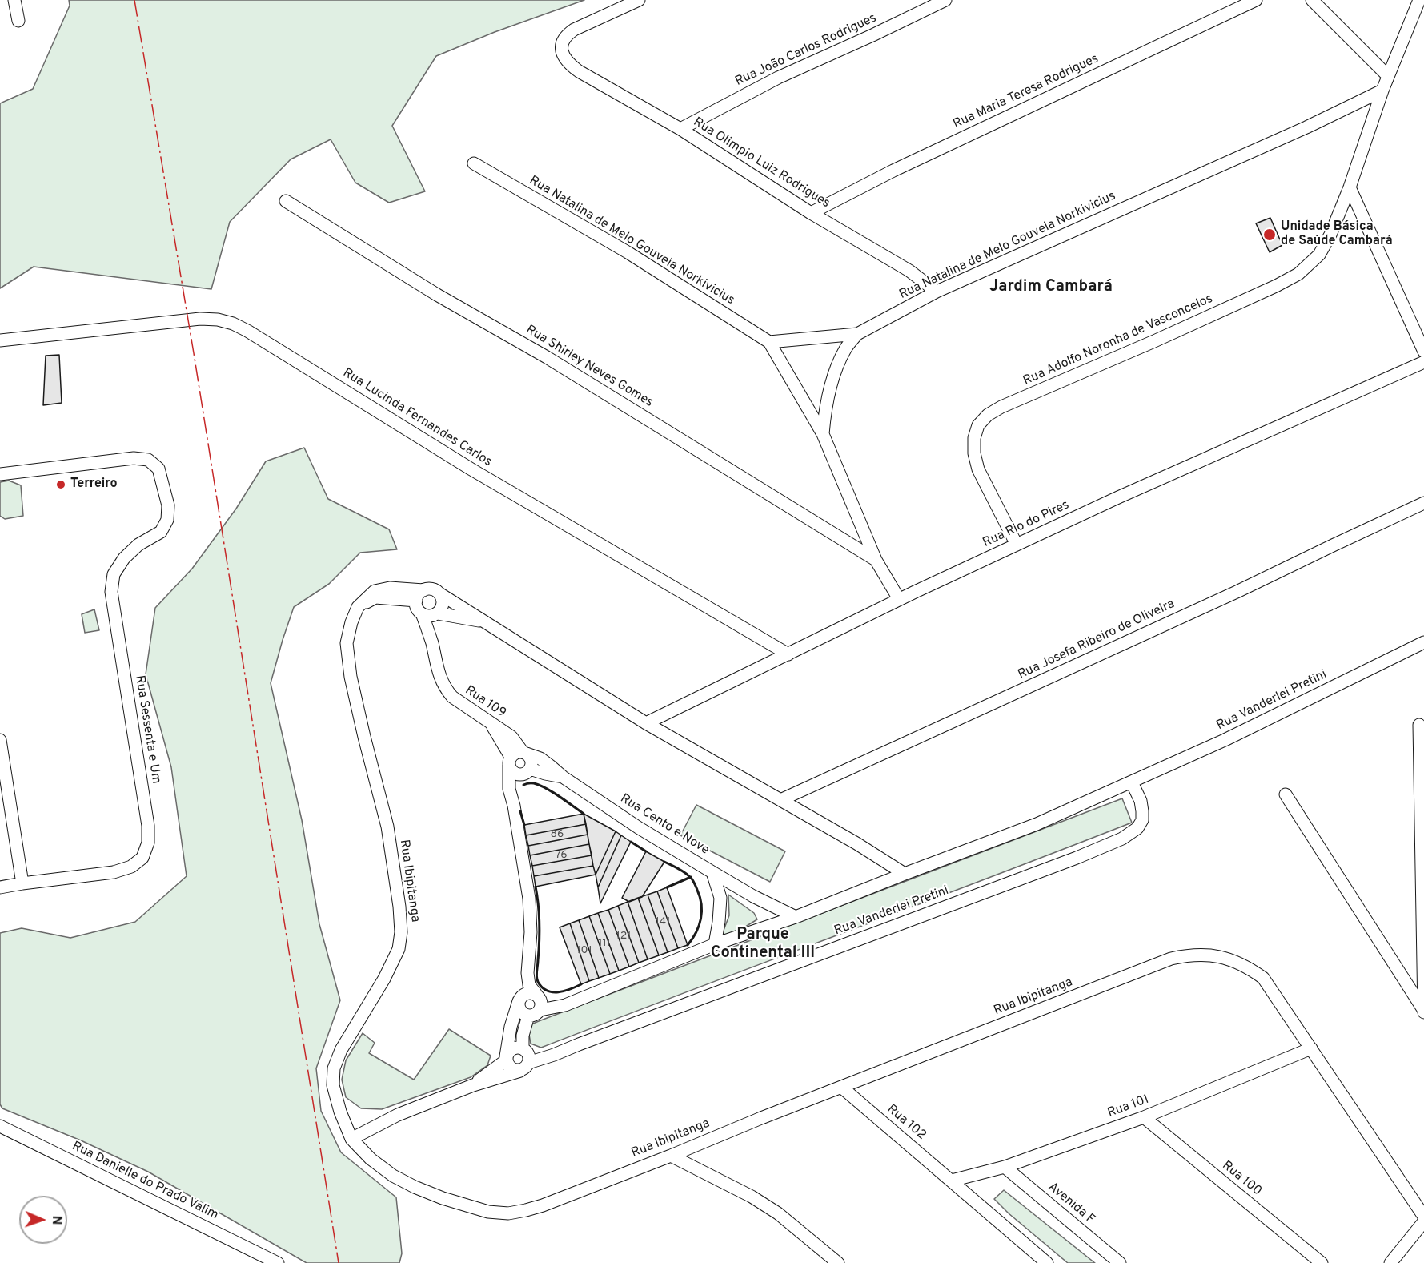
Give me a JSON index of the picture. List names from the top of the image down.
{
  "streets": {
    "street": [
      "Rua João Carlos Rodrigues",
      "Rua Maria Teresa Rodrigues",
      "Rua Olimpio Luiz Rodrigues",
      "Rua Natalina de Melo Gouveia Norkivicius",
      "Rua Adolfo Noronha de Vasconcelos",
      "Rua Shirley Neves Gomes",
      "Rua Lucinda Fernandes Carlos",
      "Rua Rio do Pires",
      "Rua Josefa Ribeiro de Oliveira",
      "Rua Vanderlei Pretini",
      "Rua 109",
      "Rua Sessenta e Um",
      "Rua Cento e Nove",
      "Rua Ibipitanga",
      "Rua 101",
      "Rua 102",
      "Rua 100",
      "Rua Danielle do Prado Valim",
      "Avenida F"
    ]
  },
  "crossings": [
    ["Rua João Carlos Rodrigues", "Rua Olimpio Luiz Rodrigues"],
    ["Rua Maria Teresa Rodrigues", "Rua Olimpio Luiz Rodrigues"],
    ["Rua Olimpio Luiz Rodrigues", "Rua Natalina de Melo Gouveia Norkivicius"],
    ["Rua Natalina de Melo Gouveia Norkivicius", "Rua Adolfo Noronha de Vasconcelos"],
    ["Rua Adolfo Noronha de Vasconcelos", "Rua Rio do Pires"],
    ["Rua Lucinda Fernandes Carlos", "Rua Rio do Pires"],
    ["Rua Vanderlei Pretini", "Rua Cento e Nove"],
    ["Rua 109", "Rua Cento e Nove"],
    ["Rua 109", "Rua Ibipitanga"],
    ["Rua Ibipitanga", "Rua 101"],
    ["Rua Ibipitanga", "Rua 102"],
    ["Rua 101", "Rua 102"],
    ["Rua 101", "Rua 100"],
    ["Rua 101", "Avenida F"]
  ],
  "districts": ["Jardim Cambará", "Parque Continental III"],
  "places": ["Unidade Básica de Saúde Cambará", "Terreiro"],
  "house_numbers": [
    "86",
    "76",
    "141",
    "121",
    "111",
    "101"
  ],
  "north": "right"
}
